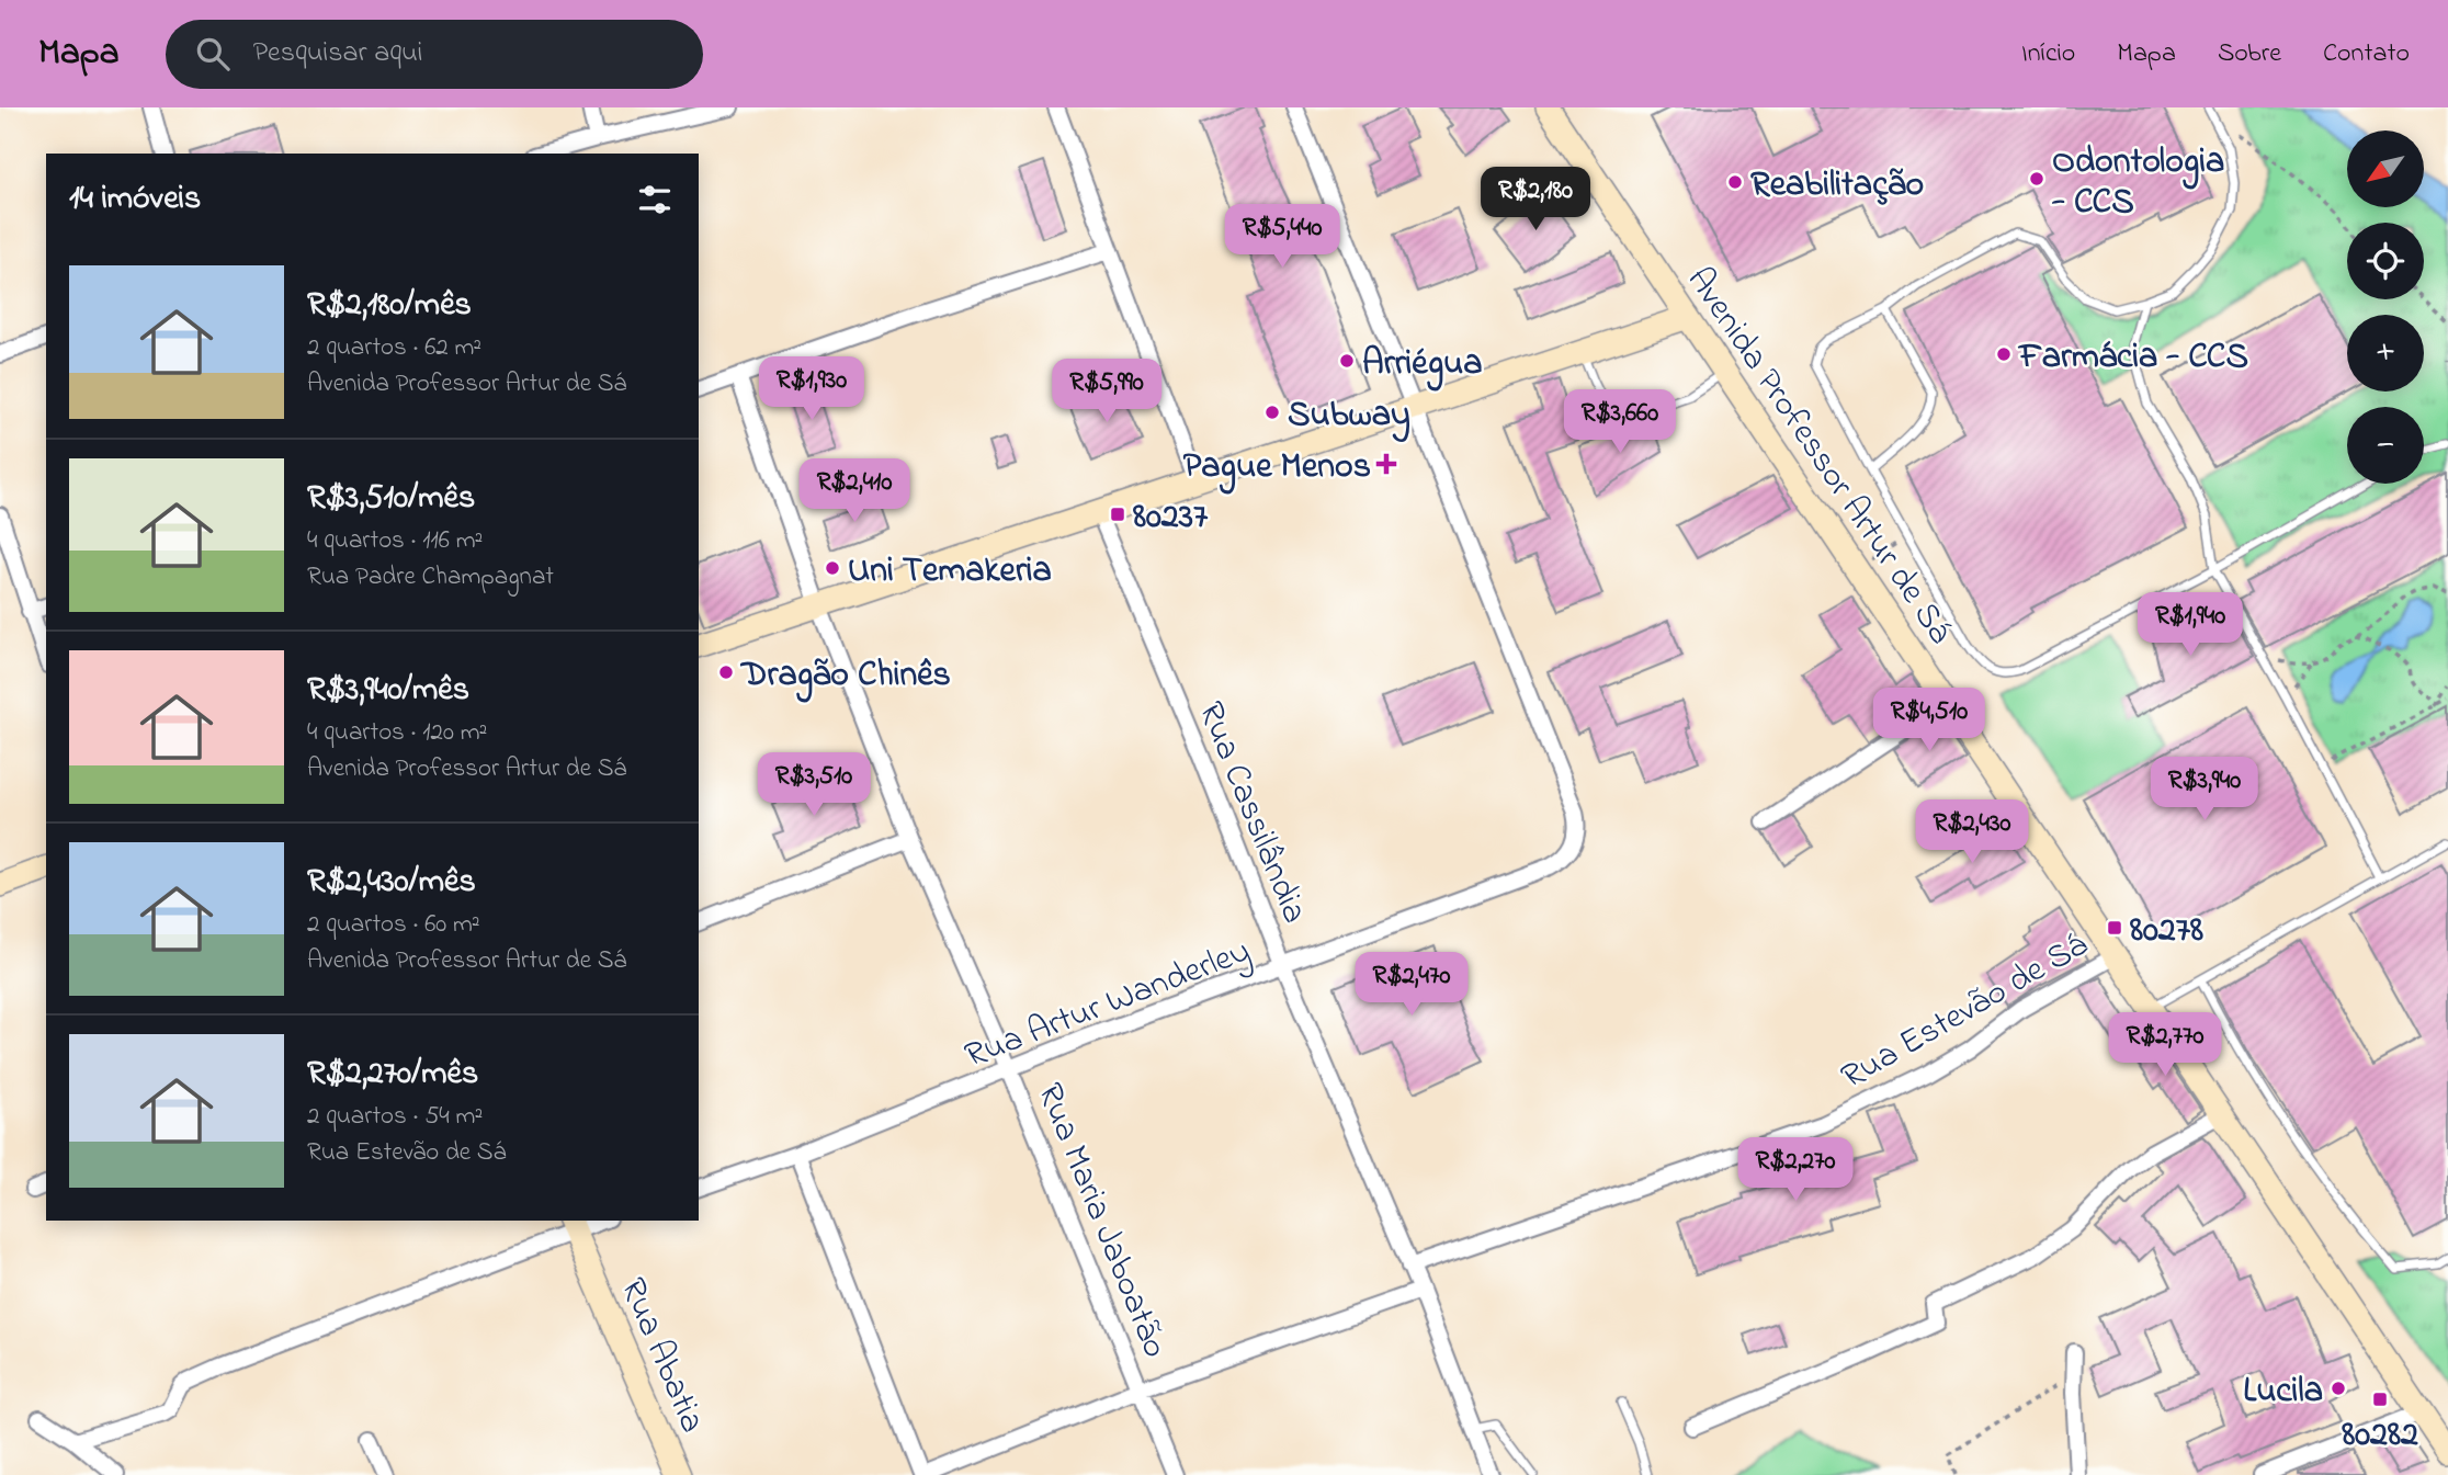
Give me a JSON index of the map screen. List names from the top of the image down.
{
  "streets": {
    "street": [
      "Avenida Professor Artur de Sá",
      "Rua Cassilândia",
      "Rua Artur Wanderley",
      "Rua Estevão de Sá",
      "Rua Maria Jaboatão",
      "Rua Abatia"
    ]
  },
  "crossings": [
    ["Avenida Professor Artur de Sá", "Rua Estevão de Sá"],
    ["Rua Cassilândia", "Rua Artur Wanderley"],
    ["Rua Cassilândia", "Rua Estevão de Sá"],
    ["Rua Artur Wanderley", "Rua Maria Jaboatão"]
  ],
  "places": {
    "other": [
      "Odontologia - CCS",
      "Reabilitação",
      "Farmácia - CCS",
      "Arriégua",
      "Subway",
      "Uni Temakeria",
      "Dragão Chinês",
      "Lucila"
    ],
    "health": ["Pague Menos"],
    "transit": ["80237", "80278", "80282"]
  },
  "north": "bottom left",
  "page": {
    "header": "Mapa",
    "search": "Pesquisar aqui",
    "nav": [
      "Início",
      "Mapa",
      "Sobre",
      "Contato"
    ],
    "map_buttons": ["+", "−"],
    "heading": "14 imóveis",
    "price": [
      "R$2,180",
      "R$5,440",
      "R$1,930",
      "R$5,990",
      "R$3,660",
      "R$2,410",
      "R$1,940",
      "R$4,510",
      "R$3,510",
      "R$3,940",
      "R$2,430",
      "R$2,470",
      "R$2,770",
      "R$2,270"
    ],
    "list": [
      {
        "name": "R$2,180/mês",
        "note": "2 quartos · 62 m² · Avenida Professor Artur de Sá"
      },
      {
        "name": "R$3,510/mês",
        "note": "4 quartos · 116 m² · Rua Padre Champagnat"
      },
      {
        "name": "R$3,940/mês",
        "note": "4 quartos · 120 m² · Avenida Professor Artur de Sá"
      },
      {
        "name": "R$2,430/mês",
        "note": "2 quartos · 60 m² · Avenida Professor Artur de Sá"
      },
      {
        "name": "R$2,270/mês",
        "note": "2 quartos · 54 m² · Rua Estevão de Sá"
      }
    ]
  }
}
